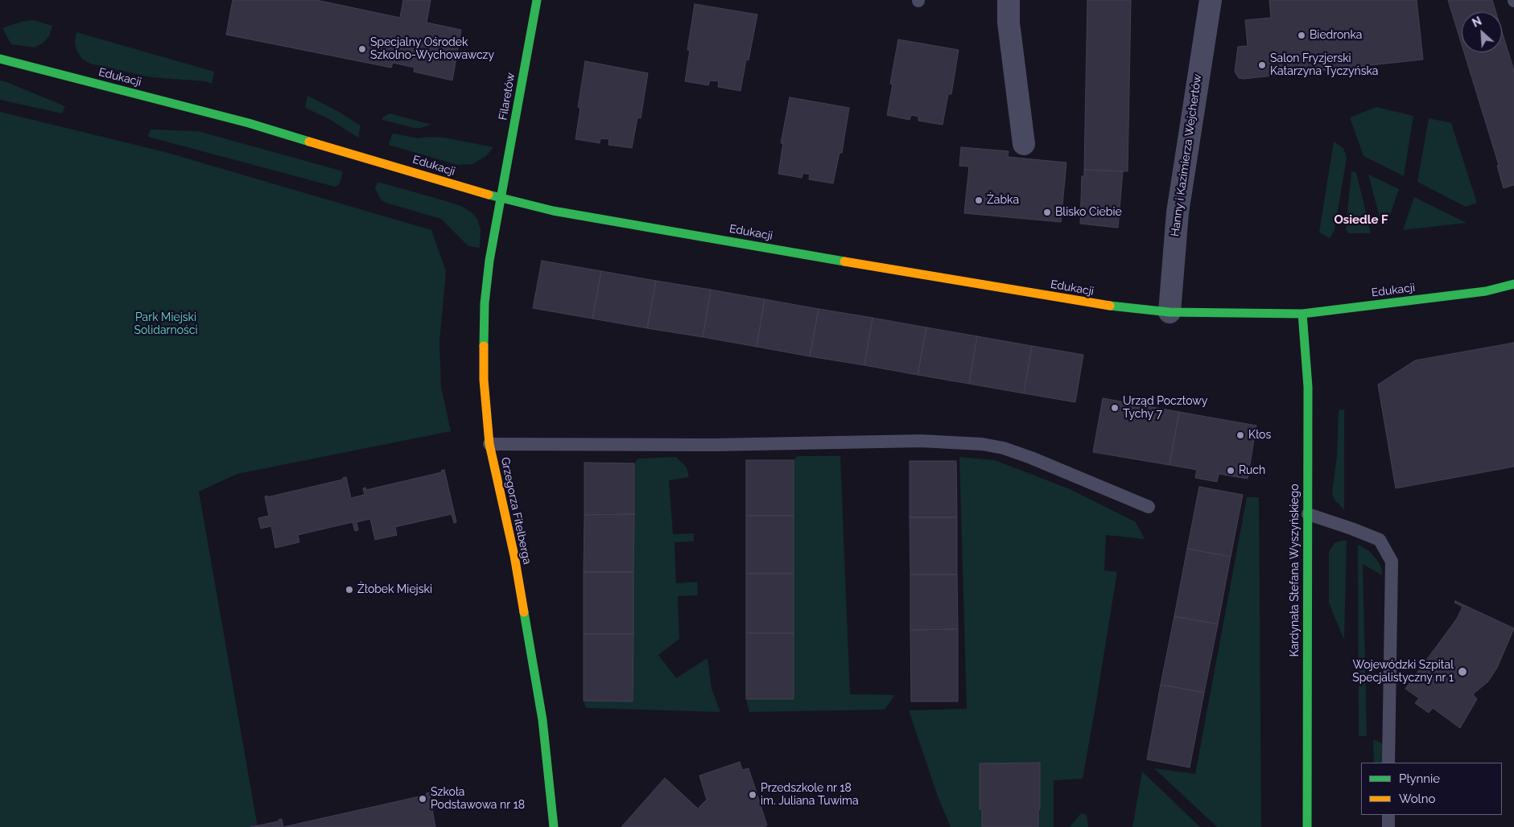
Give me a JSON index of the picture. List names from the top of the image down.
{
  "streets": {
    "street": [
      "Edukacji",
      "Filaretów",
      "Hanny i Kazimierza Wejchertów",
      "Grzegorza Fitelberga",
      "Kardynała Stefana Wyszyńskiego"
    ]
  },
  "crossings": [
    ["Edukacji", "Filaretów"],
    ["Edukacji", "Hanny i Kazimierza Wejchertów"],
    ["Edukacji", "Grzegorza Fitelberga"],
    ["Edukacji", "Kardynała Stefana Wyszyńskiego"],
    ["Filaretów", "Grzegorza Fitelberga"]
  ],
  "districts": ["Osiedle F"],
  "parks": ["Park Miejski Solidarności"],
  "places": [
    "Biedronka",
    "Specjalny Ośrodek Szkolno-Wychowawczy",
    "Salon Fryzjerski Katarzyna Tyczyńska",
    "Żabka",
    "Blisko Ciebie",
    "Urząd Pocztowy Tychy 7",
    "Kłos",
    "Ruch",
    "Żłobek Miejski",
    "Wojewódzki Szpital Specjalistyczny nr 1",
    "Przedszkole nr 18 im. Juliana Tuwima",
    "Szkoła Podstawowa nr 18"
  ],
  "legend": ["Płynnie", "Wolno"],
  "north": "top left"
}
